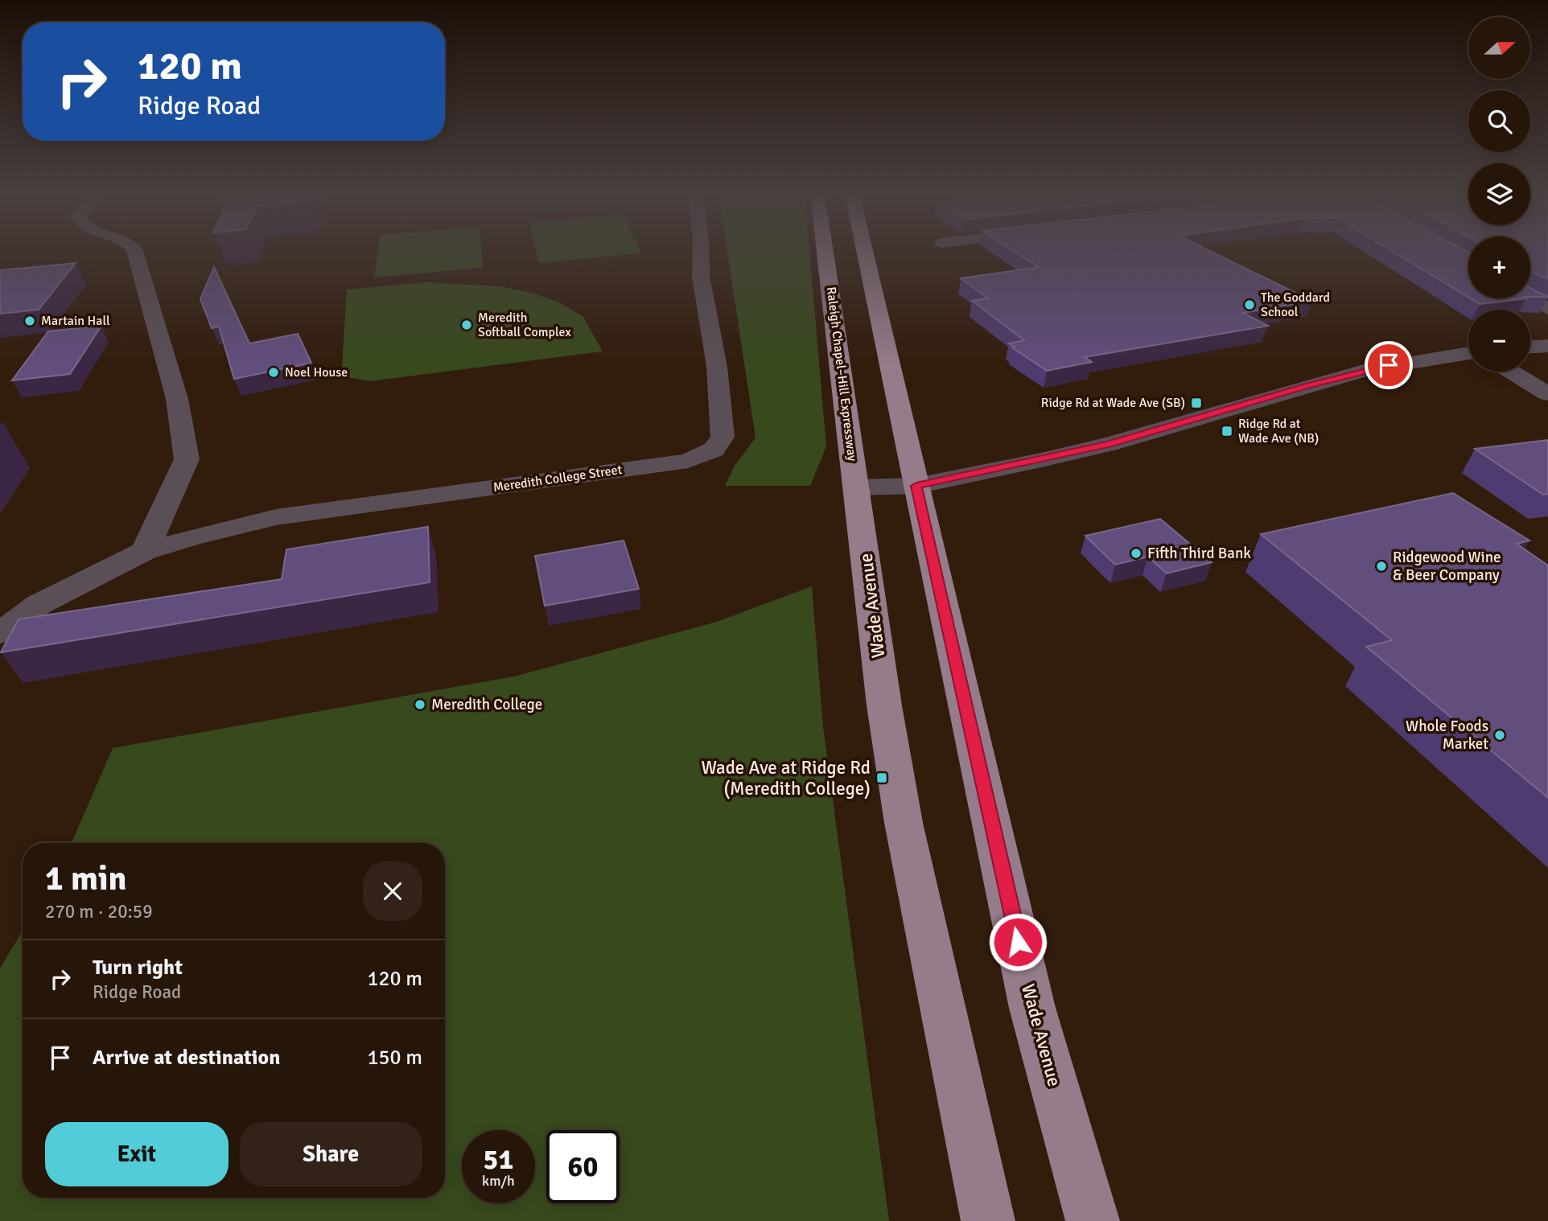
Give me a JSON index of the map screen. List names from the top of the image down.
{
  "streets": {
    "main road": ["Raleigh Chapel–Hill Expressway", "Wade Avenue"],
    "street": ["Meredith College Street"]
  },
  "crossings": [
    ["Raleigh Chapel–Hill Expressway", "Wade Avenue"]
  ],
  "places": {
    "other": [
      "The Goddard School",
      "Martain Hall",
      "Meredith Softball Complex",
      "Noel House",
      "Fifth Third Bank",
      "Ridgewood Wine & Beer Company",
      "Meredith College",
      "Whole Foods Market"
    ],
    "transit": ["Ridge Rd at Wade Ave (SB)", "Ridge Rd at Wade Ave (NB)", "Wade Ave at Ridge Rd (Meredith College)"]
  },
  "north": "right",
  "page": {
    "map_buttons": ["+", "−"],
    "turn": ["120 m", "Ridge Road"],
    "heading": ["1 min", "270 m · 20:59"],
    "list": [
      {
        "name": "Turn right",
        "note": "Ridge Road",
        "value": "120 m"
      },
      {
        "name": "Arrive at destination",
        "value": "150 m"
      }
    ],
    "buttons": ["Exit", "Share"],
    "speed": "51 km/h",
    "limit": "60"
  }
}
